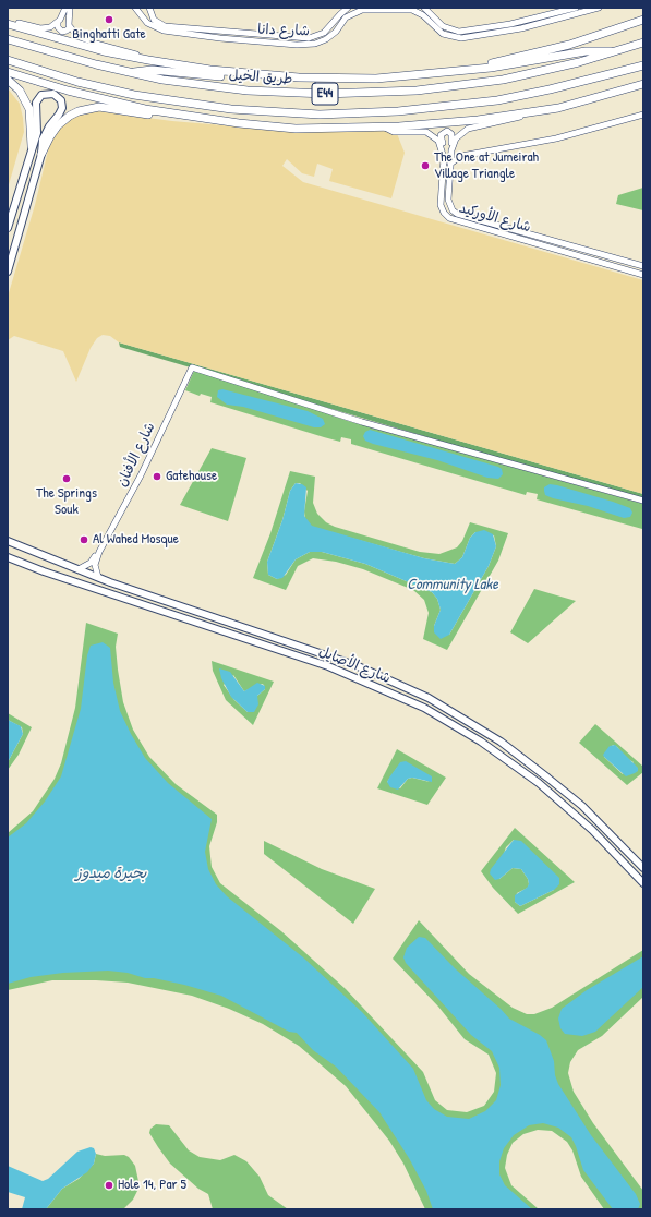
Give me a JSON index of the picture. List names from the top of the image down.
{
  "streets": {
    "highway": ["طريق الخيل", "E44"],
    "main road": ["شارع الأصايل"],
    "street": ["شارع دانا", "شارع الأوركيد", "شارع الأفنان"]
  },
  "crossings": [
    ["شارع الأفنان", "شارع الأصايل"]
  ],
  "water": ["Community Lake", "بحيرة ميدوز"],
  "places": [
    "Binghatti Gate",
    "The One at Jumeirah Village Triangle",
    "Gatehouse",
    "The Springs Souk",
    "Al Wahed Mosque",
    "Hole 14, Par 5"
  ]
}
